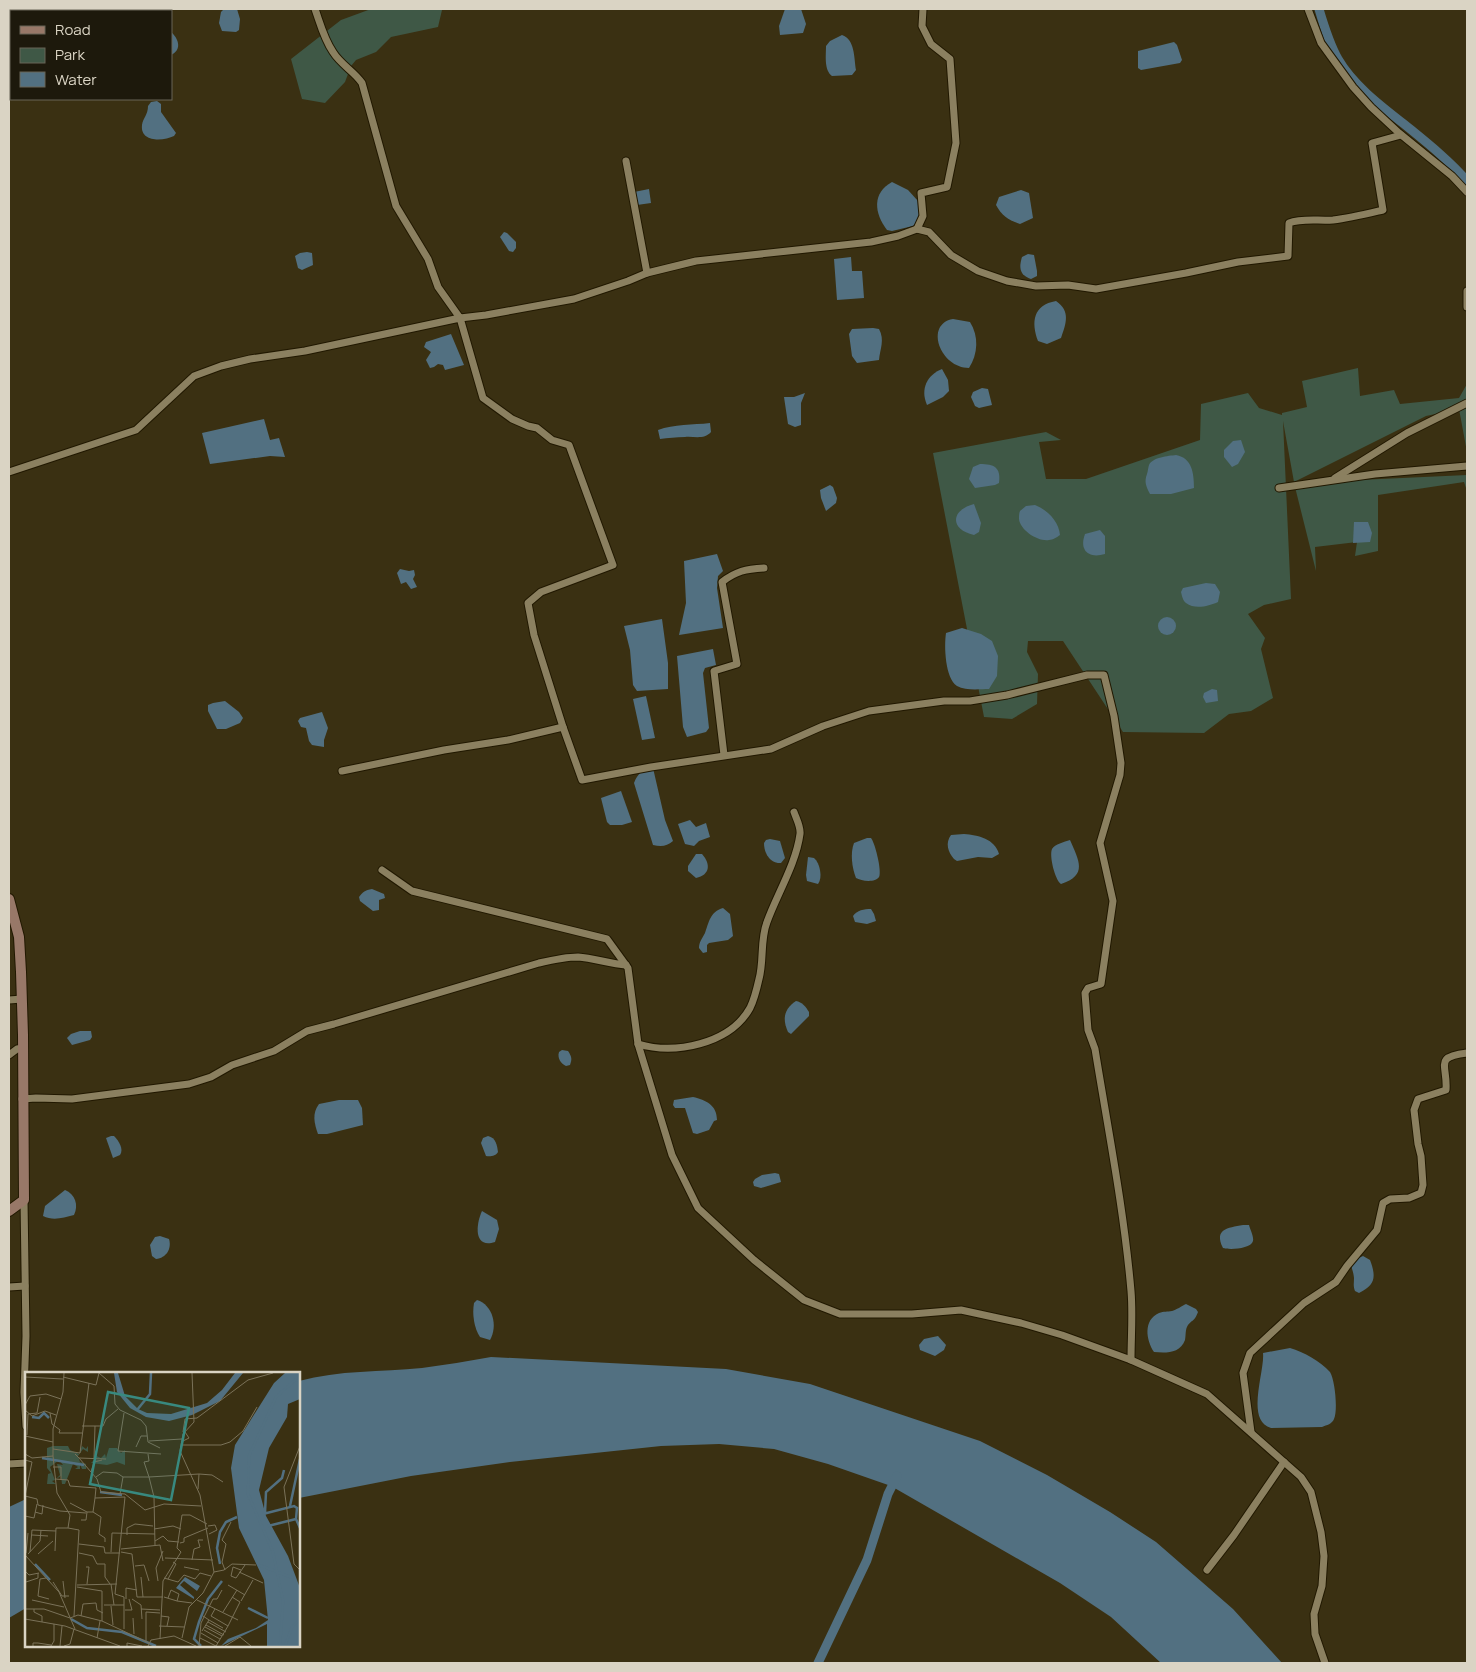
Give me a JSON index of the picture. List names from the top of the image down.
{
  "legend": ["Road", "Park", "Water"]
}
